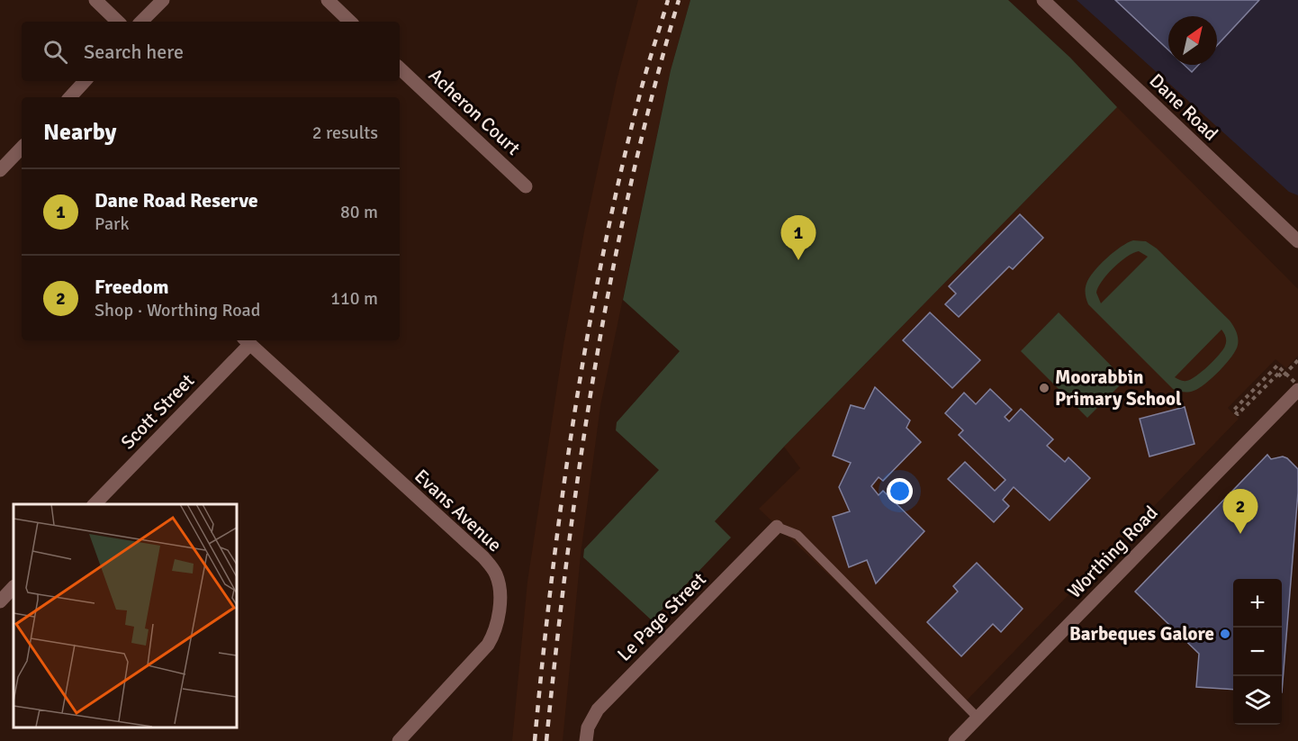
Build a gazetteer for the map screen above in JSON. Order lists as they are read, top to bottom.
{
  "streets": {
    "street": [
      "Dane Road",
      "Acheron Court",
      "Scott Street",
      "Evans Avenue",
      "Worthing Road",
      "Le Page Street"
    ]
  },
  "crossings": [
    ["Scott Street", "Evans Avenue"]
  ],
  "places": ["Moorabbin Primary School", "Barbeques Galore"],
  "north": "top right",
  "page": {
    "search": "Search here",
    "heading": ["Nearby", "2 results"],
    "list": [
      {
        "mark": "1",
        "name": "Dane Road Reserve",
        "note": "Park",
        "value": "80 m"
      },
      {
        "mark": "2",
        "name": "Freedom",
        "note": "Shop · Worthing Road",
        "value": "110 m"
      }
    ],
    "pins": ["1", "2"],
    "map_buttons": ["+", "−"]
  }
}
